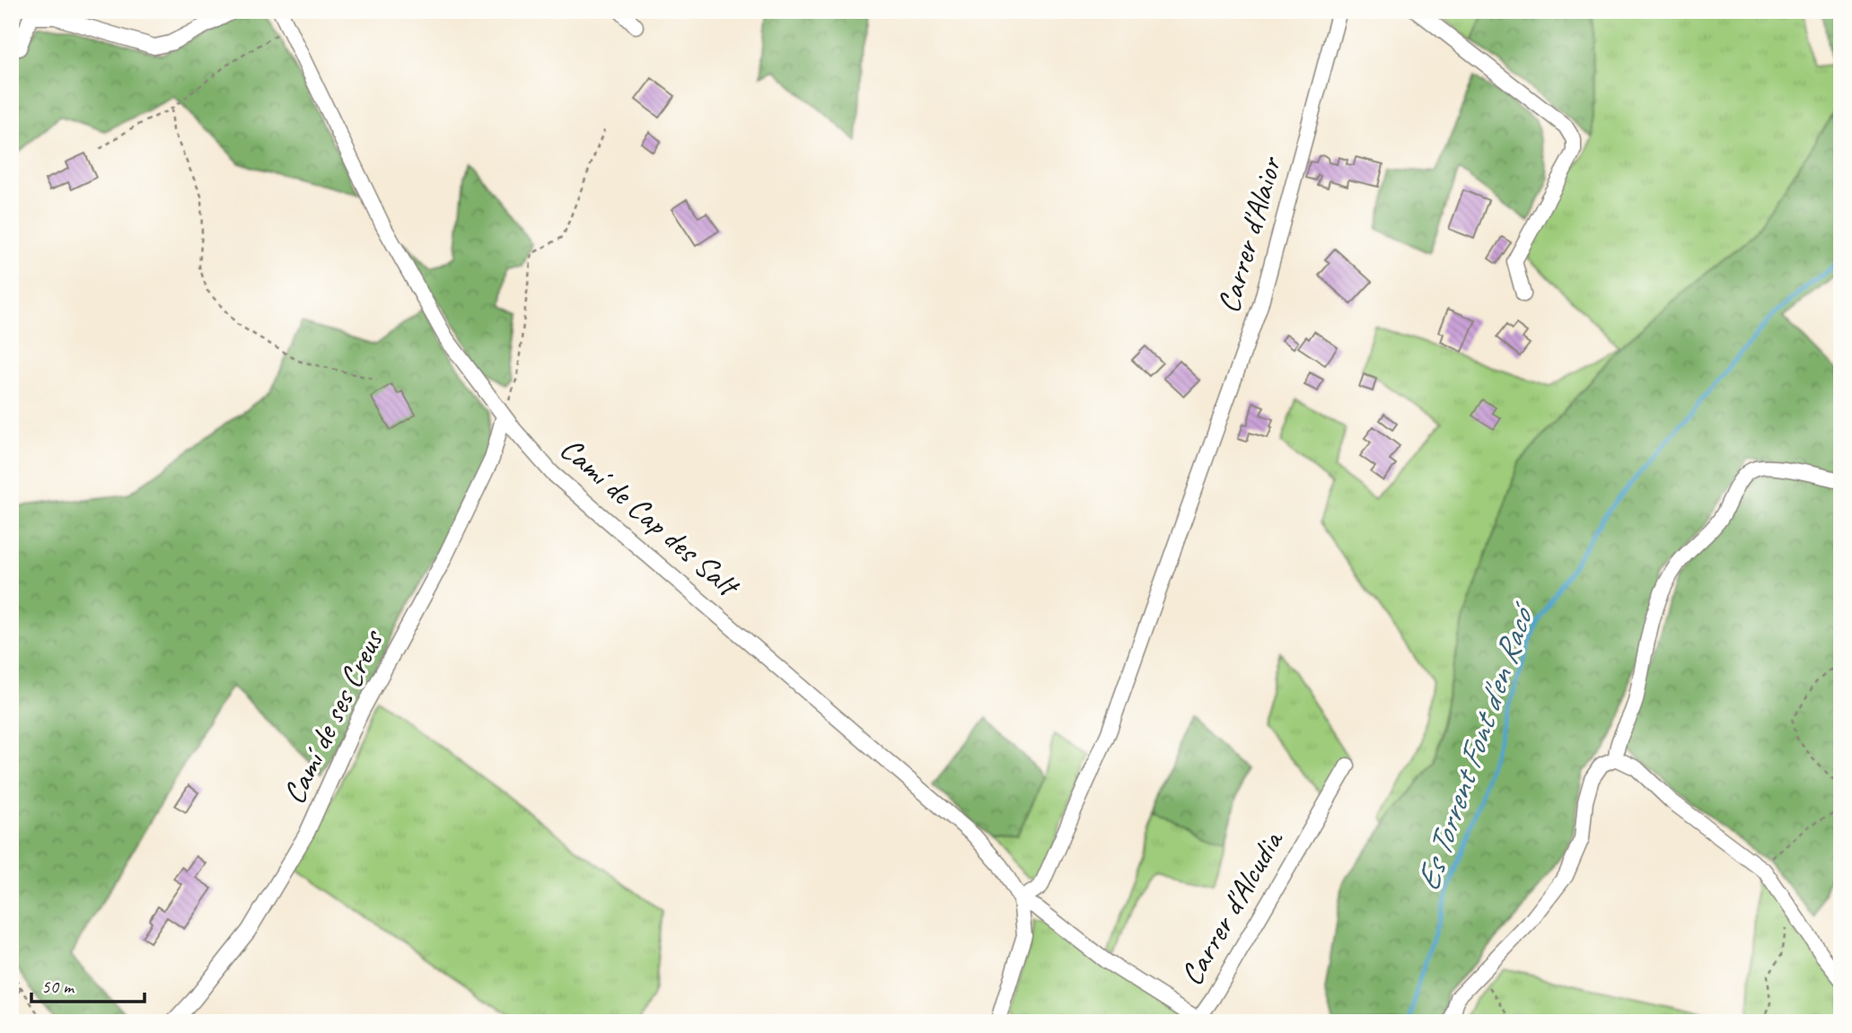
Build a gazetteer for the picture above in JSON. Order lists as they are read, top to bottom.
{
  "streets": {
    "street": [
      "Carrer d'Alaior",
      "Camí de Cap des Salt",
      "Camí de ses Creus",
      "Carrer d'Alcudia"
    ]
  },
  "crossings": [
    ["Carrer d'Alaior", "Camí de Cap des Salt"],
    ["Camí de Cap des Salt", "Camí de ses Creus"],
    ["Camí de Cap des Salt", "Carrer d'Alcudia"]
  ],
  "water": ["Es Torrent Font d'en Racó"],
  "scale_bar": "50 m"
}
